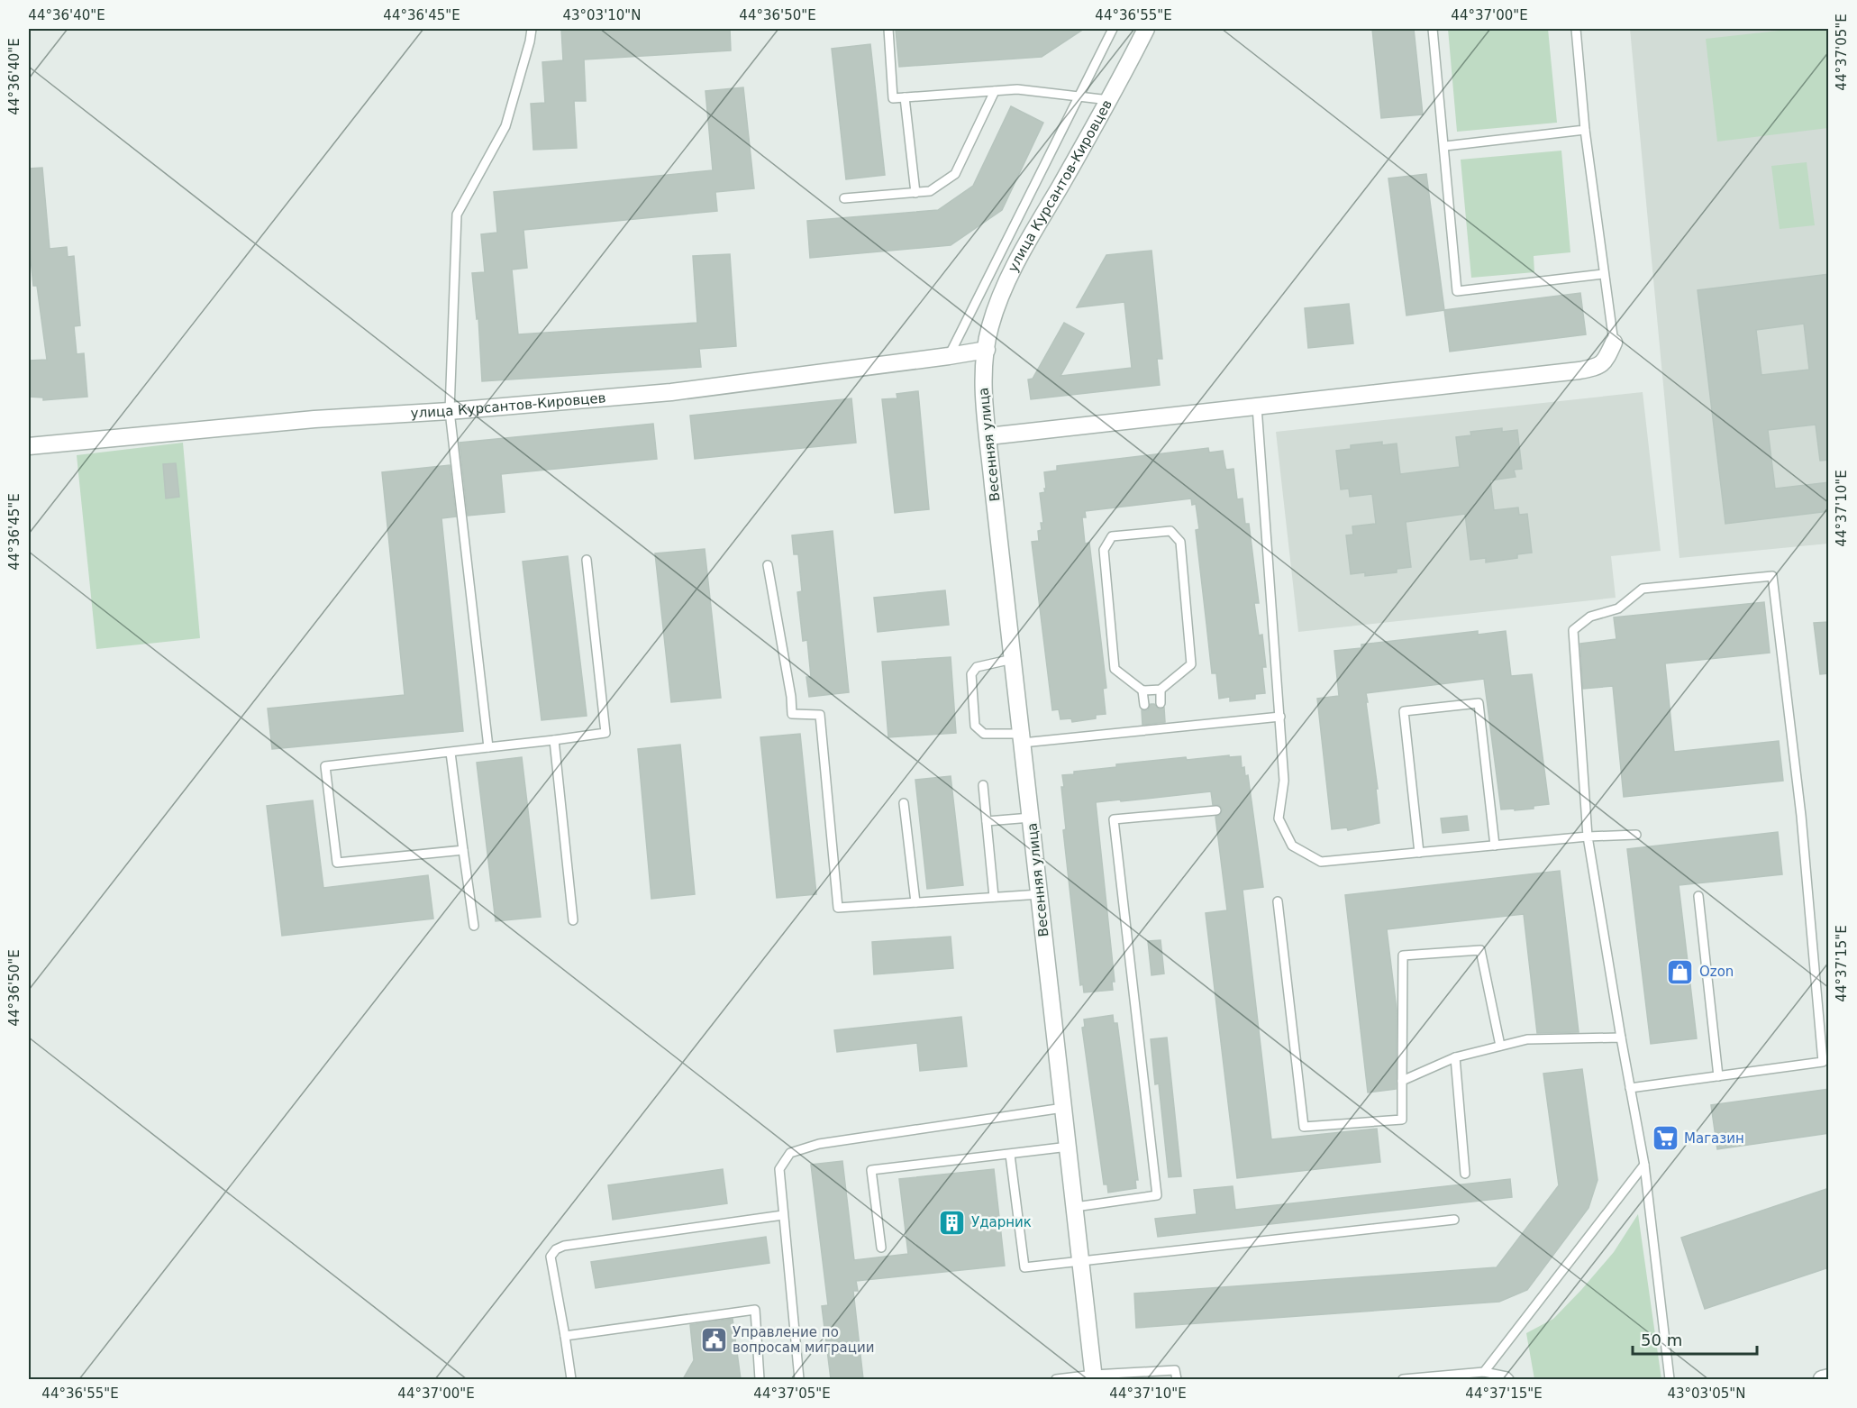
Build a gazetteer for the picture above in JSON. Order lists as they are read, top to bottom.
{
  "streets": {
    "street": ["улица Курсантов-Кировцев", "Весенняя улица"]
  },
  "crossings": [
    ["улица Курсантов-Кировцев", "Весенняя улица"]
  ],
  "places": {
    "shop": ["Ozon"],
    "supermarket": ["Магазин"],
    "building": ["Ударник"],
    "public building": ["Управление по вопросам миграции"]
  },
  "scale_bar": "50 m",
  "coordinates": [
    "44°36'40\"E",
    "44°36'45\"E",
    "43°03'10\"N",
    "44°36'50\"E",
    "44°36'55\"E",
    "44°37'00\"E",
    "44°37'05\"E",
    "44°37'10\"E",
    "44°37'15\"E",
    "43°03'05\"N"
  ]
}
